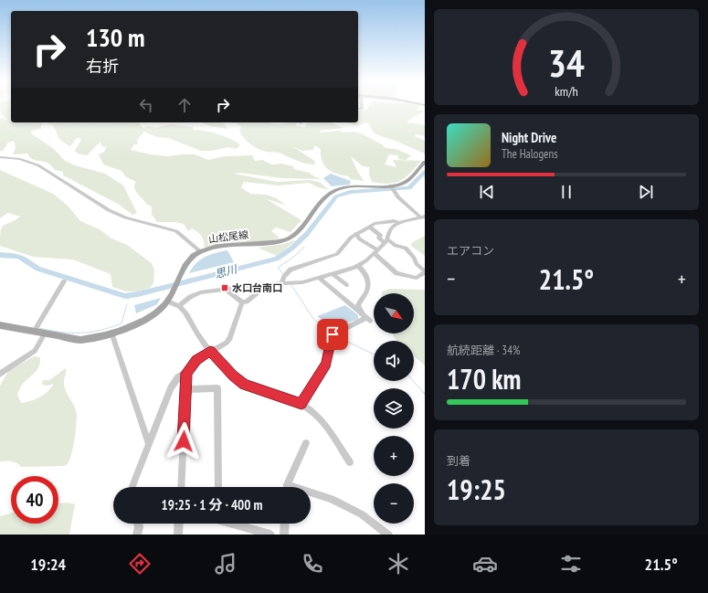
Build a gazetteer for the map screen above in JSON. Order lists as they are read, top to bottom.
{
  "streets": {
    "main road": ["山松尾線"]
  },
  "water": ["思川"],
  "places": {
    "transit": ["水口台南口"]
  },
  "north": "bottom right",
  "page": {
    "turn": ["130 m", "右折"],
    "song": ["Night Drive", "The Halogens"],
    "tile": [
      "エアコン",
      ["航続距離 · 34%", "170 km"],
      ["到着", "19:25"]
    ],
    "heat": ["−", "21.5°", "+"],
    "map_buttons": ["+", "−"],
    "limit": "40",
    "trip": "19:25 · 1 分 · 400 m",
    "tabs": ["19:24", "21.5°"],
    "gauge": ["34", "km/h"]
  }
}
